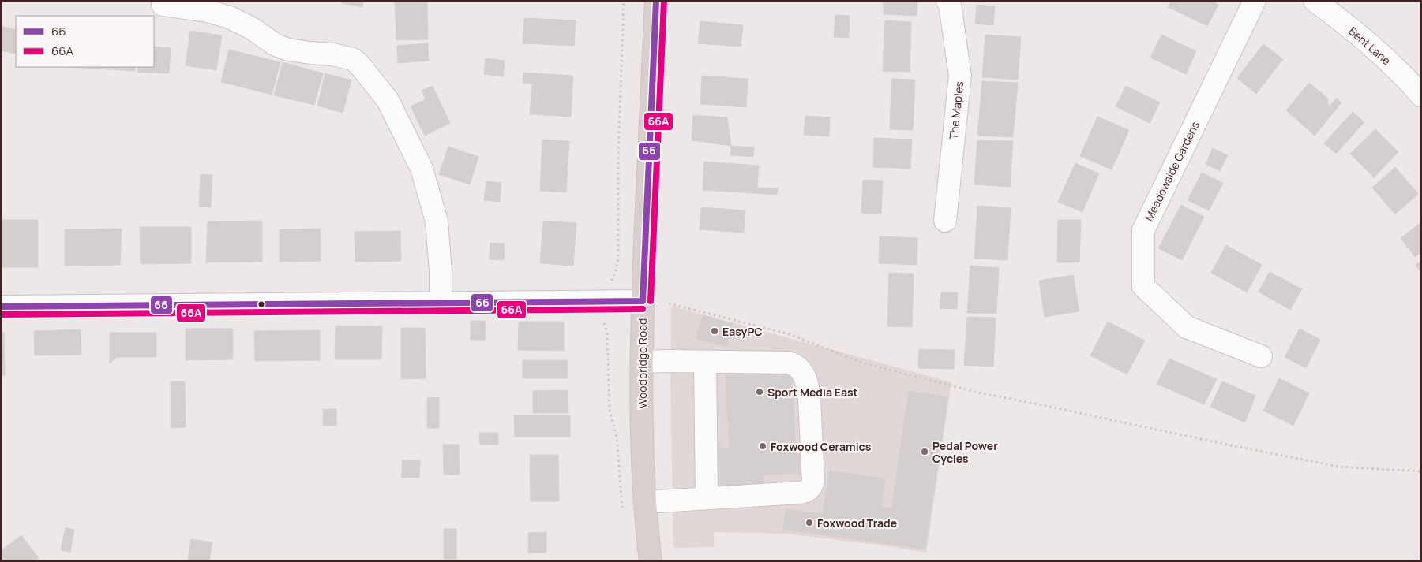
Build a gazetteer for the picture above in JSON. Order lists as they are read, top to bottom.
{
  "streets": {
    "main road": ["Woodbridge Road"],
    "street": ["Bent Lane", "The Maples", "Meadowside Gardens"]
  },
  "places": [
    "EasyPC",
    "Sport Media East",
    "Foxwood Ceramics",
    "Pedal Power Cycles",
    "Foxwood Trade"
  ],
  "lines": ["transit line 66", "transit line 66A"],
  "legend": ["66", "66A"]
}
